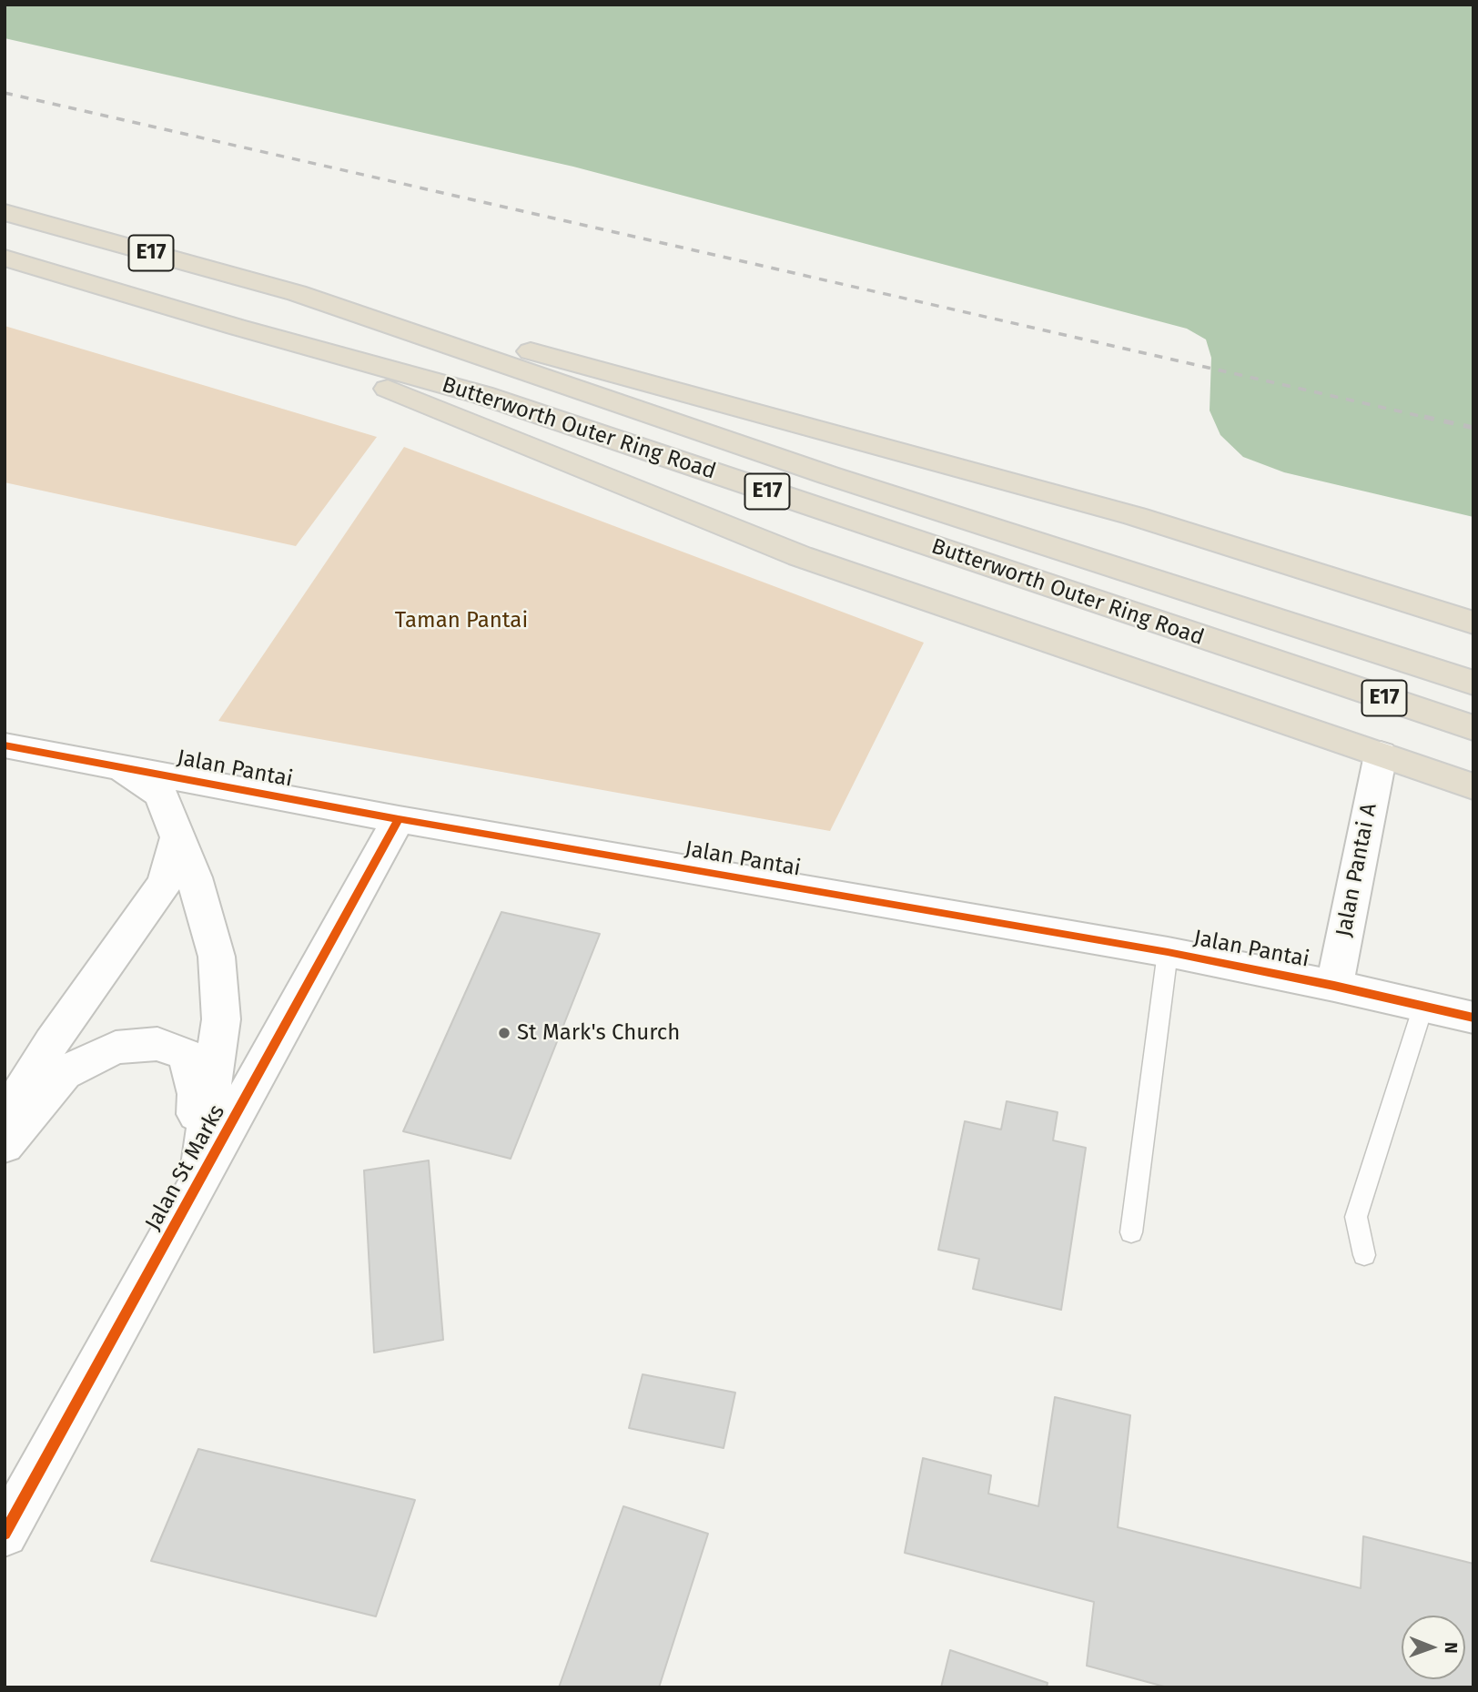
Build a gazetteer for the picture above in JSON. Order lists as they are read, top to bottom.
{
  "streets": {
    "highway": ["E17", "Butterworth Outer Ring Road"],
    "street": ["Jalan Pantai", "Jalan Pantai A", "Jalan St Marks"]
  },
  "crossings": [
    ["Jalan Pantai", "Jalan Pantai A"],
    ["Jalan Pantai", "Jalan St Marks"]
  ],
  "parks": ["Taman Pantai"],
  "places": ["St Mark's Church"],
  "north": "right"
}
